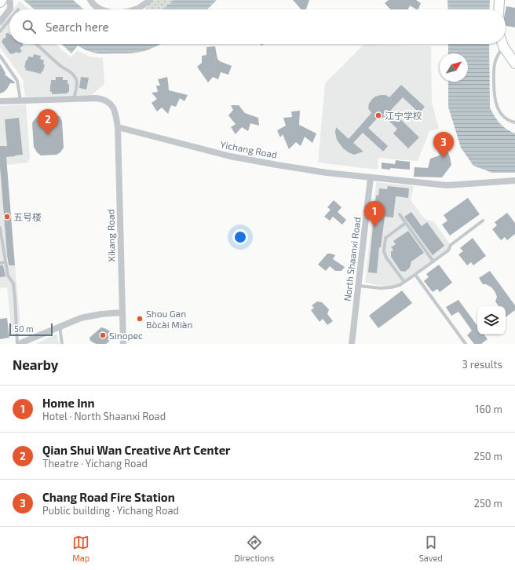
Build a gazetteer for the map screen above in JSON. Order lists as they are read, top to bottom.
{
  "streets": {
    "street": ["Yichang Road", "Xikang Road", "North Shaanxi Road"]
  },
  "crossings": [
    ["Yichang Road", "Xikang Road"],
    ["Yichang Road", "North Shaanxi Road"]
  ],
  "places": [
    "江宁学校",
    "五号楼",
    "Shou Gan Bòcài Miàn",
    "Sinopec"
  ],
  "scale_bar": "50 m",
  "north": "top right",
  "page": {
    "search": "Search here",
    "pins": ["2", "3", "1"],
    "scale": "50 m",
    "heading": ["Nearby", "3 results"],
    "list": [
      {
        "mark": "1",
        "name": "Home Inn",
        "note": "Hotel · North Shaanxi Road",
        "value": "160 m"
      },
      {
        "mark": "2",
        "name": "Qian Shui Wan Creative Art Center",
        "note": "Theatre · Yichang Road",
        "value": "250 m"
      },
      {
        "mark": "3",
        "name": "Chang Road Fire Station",
        "note": "Public building · Yichang Road",
        "value": "250 m"
      }
    ],
    "nav": ["Map", "Directions", "Saved"]
  }
}
